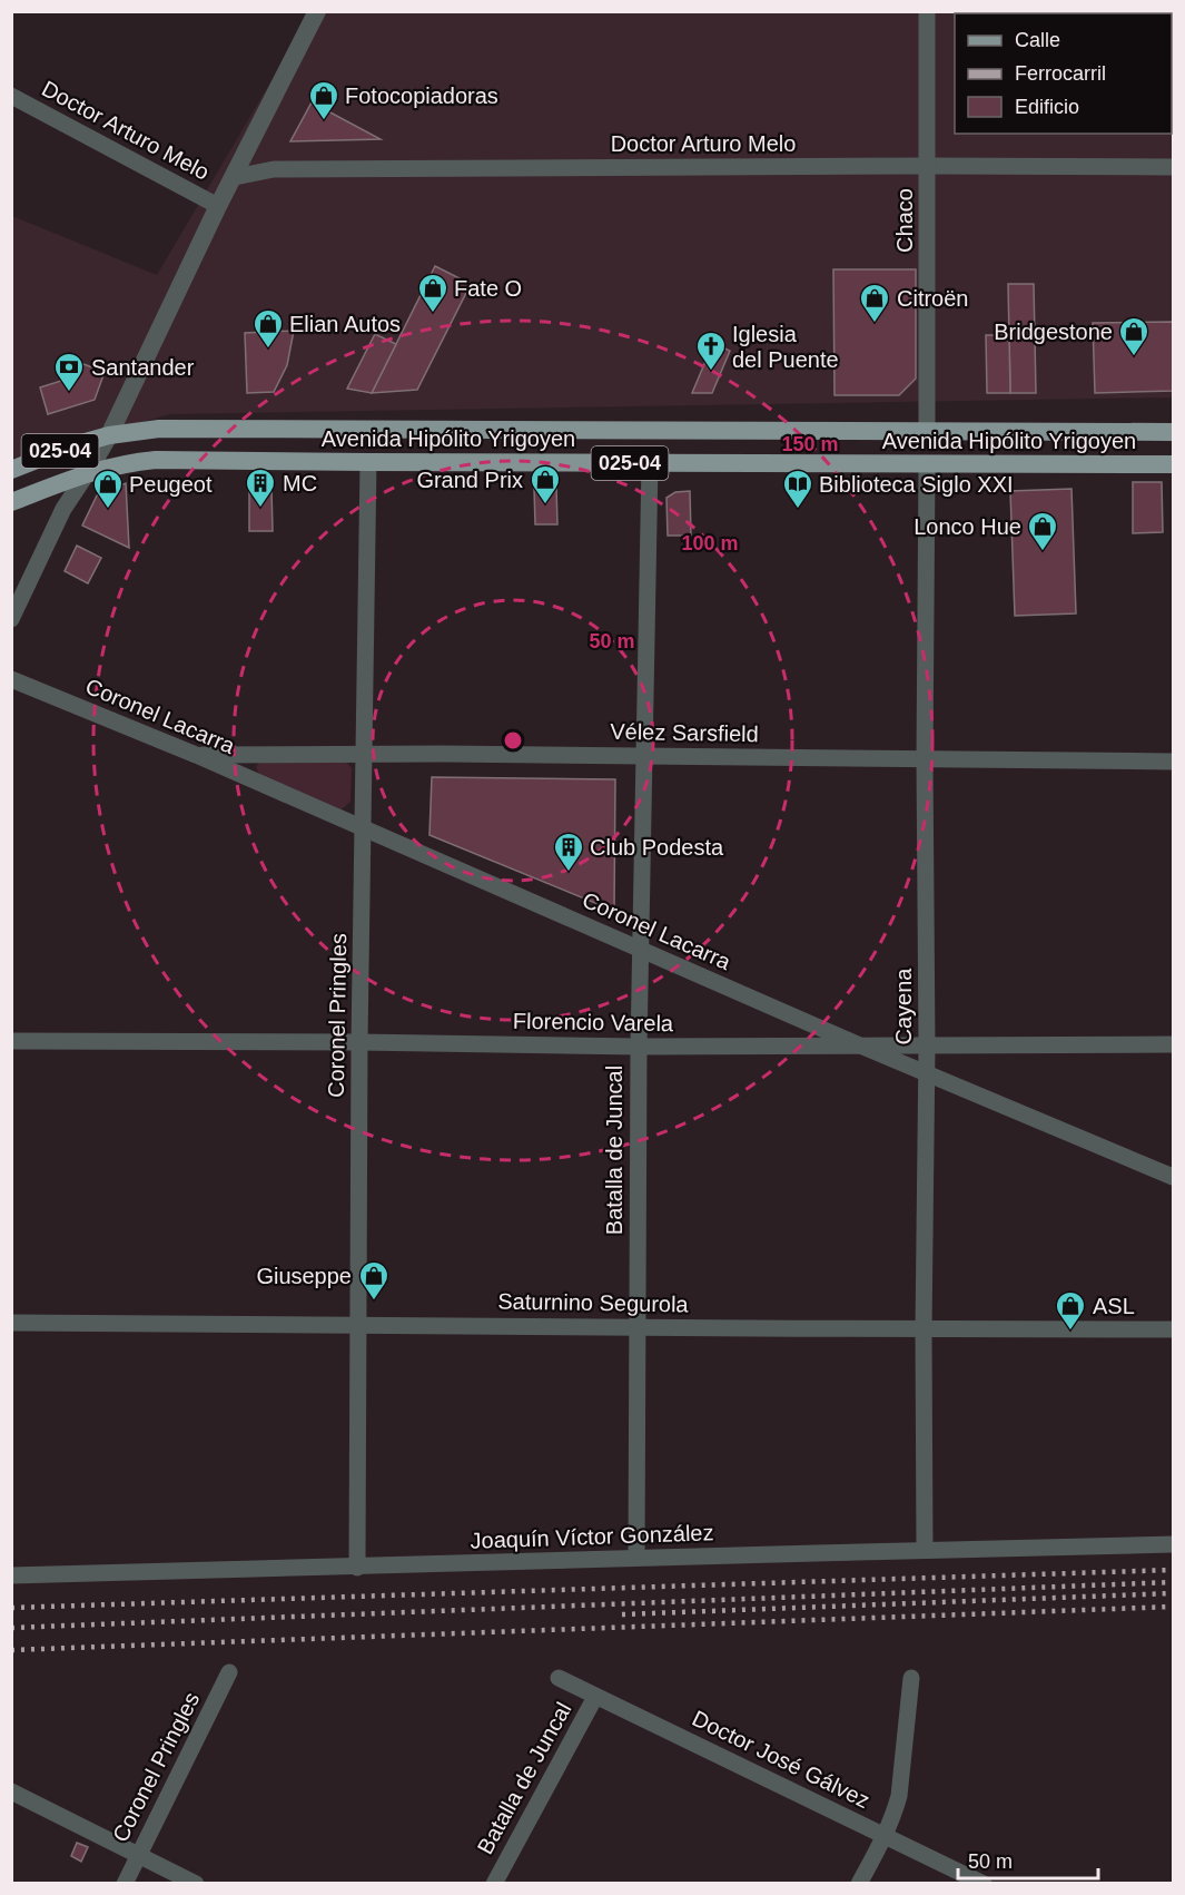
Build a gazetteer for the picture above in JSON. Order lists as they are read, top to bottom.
{
  "streets": {
    "main road": ["Avenida Hipólito Yrigoyen", "025-04"],
    "street": [
      "Doctor Arturo Melo",
      "Chaco",
      "Coronel Lacarra",
      "Vélez Sarsfield",
      "Cayena",
      "Coronel Pringles",
      "Florencio Varela",
      "Batalla de Juncal",
      "Saturnino Segurola",
      "Joaquín Víctor González",
      "Doctor José Gálvez"
    ]
  },
  "crossings": [
    ["Doctor Arturo Melo", "Chaco"],
    ["Chaco", "Avenida Hipólito Yrigoyen"],
    ["Avenida Hipólito Yrigoyen", "Cayena"],
    ["Avenida Hipólito Yrigoyen", "Coronel Pringles"],
    ["Avenida Hipólito Yrigoyen", "Batalla de Juncal"],
    ["Coronel Lacarra", "Vélez Sarsfield"],
    ["Coronel Lacarra", "Cayena"],
    ["Coronel Lacarra", "Coronel Pringles"],
    ["Coronel Lacarra", "Florencio Varela"],
    ["Coronel Lacarra", "Batalla de Juncal"],
    ["Vélez Sarsfield", "Cayena"],
    ["Vélez Sarsfield", "Coronel Pringles"],
    ["Vélez Sarsfield", "Batalla de Juncal"],
    ["Cayena", "Florencio Varela"],
    ["Cayena", "Saturnino Segurola"],
    ["Cayena", "Joaquín Víctor González"],
    ["Coronel Pringles", "Florencio Varela"],
    ["Coronel Pringles", "Saturnino Segurola"],
    ["Coronel Pringles", "Joaquín Víctor González"],
    ["Florencio Varela", "Batalla de Juncal"],
    ["Batalla de Juncal", "Saturnino Segurola"],
    ["Batalla de Juncal", "Joaquín Víctor González"],
    ["Batalla de Juncal", "Doctor José Gálvez"]
  ],
  "places": {
    "shop": [
      "Fotocopiadoras",
      "Fate O",
      "Citroën",
      "Elian Autos",
      "Bridgestone",
      "Grand Prix",
      "Peugeot",
      "Lonco Hue",
      "Giuseppe",
      "ASL"
    ],
    "church": ["Iglesia del Puente"],
    "bank": ["Santander"],
    "building": ["MC", "Club Podesta"],
    "library": ["Biblioteca Siglo XXI"]
  },
  "legend": ["Calle", "Ferrocarril", "Edificio"],
  "scale_bar": "50 m",
  "rings": ["150 m", "100 m", "50 m"]
}
